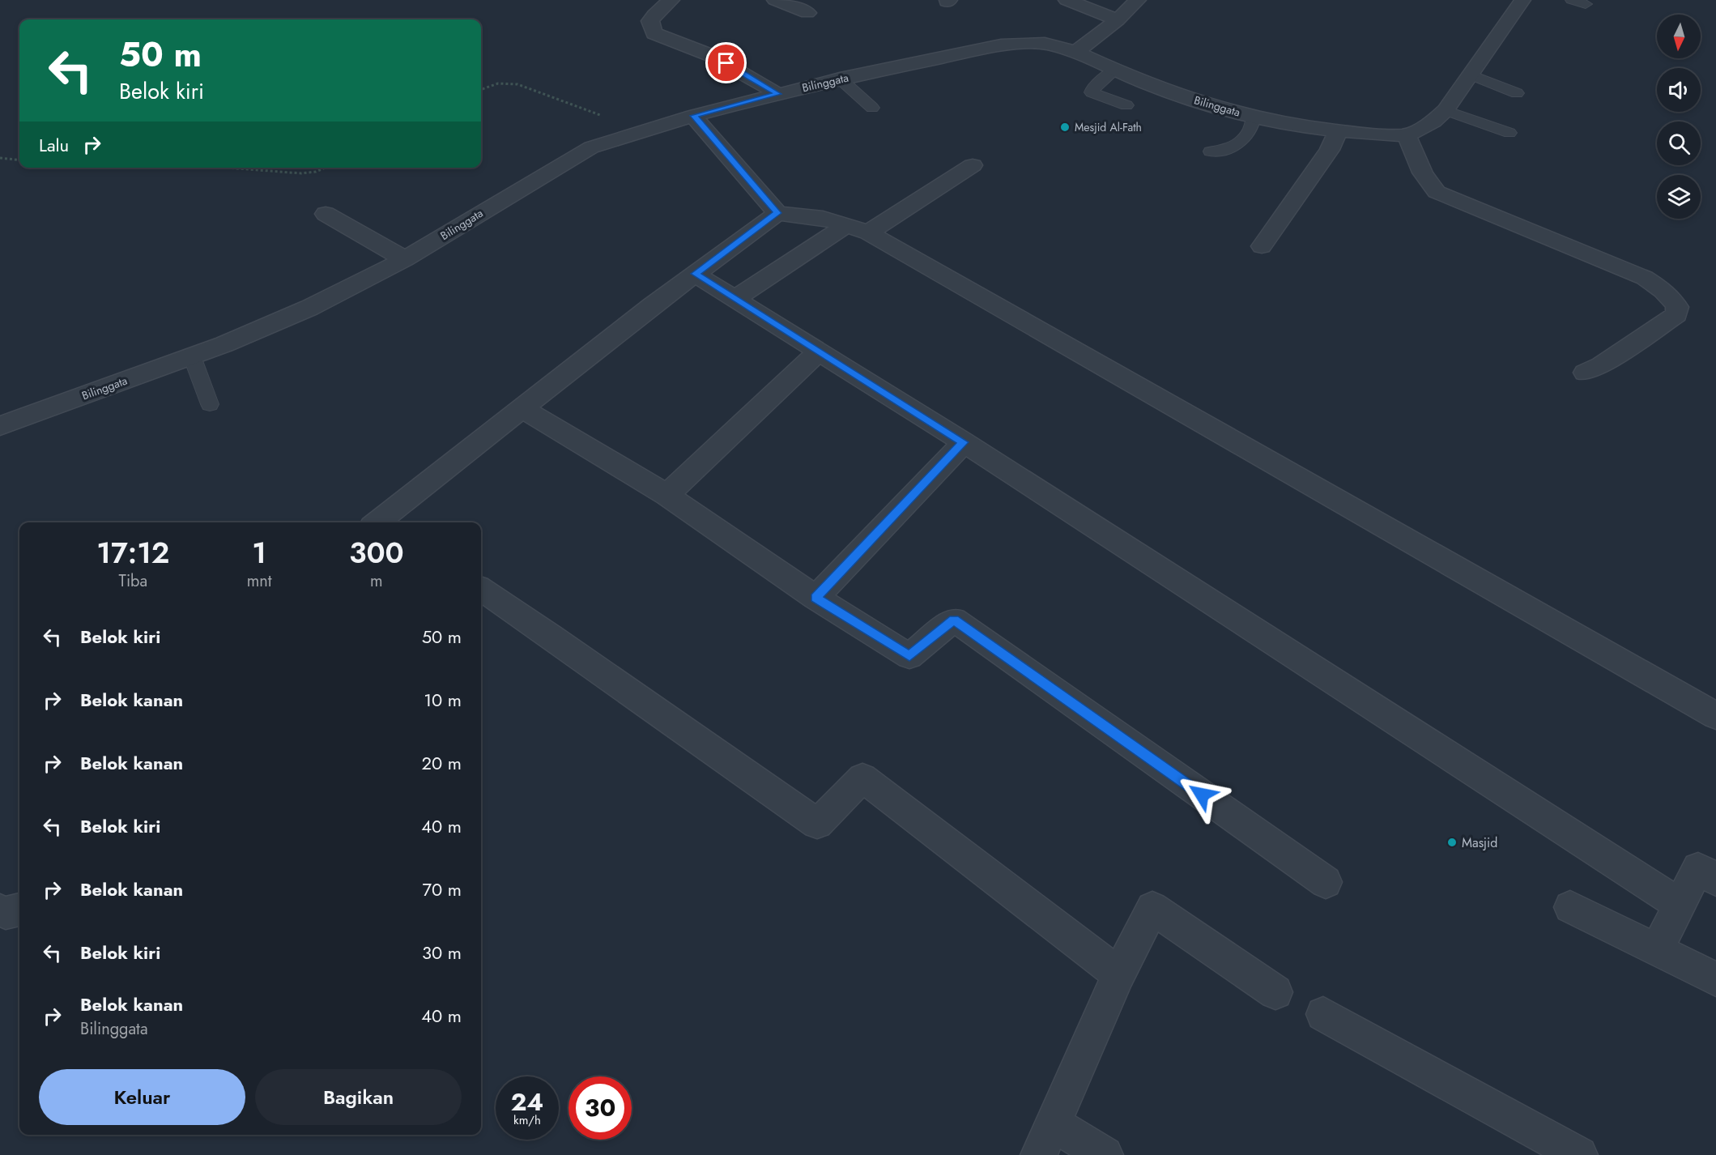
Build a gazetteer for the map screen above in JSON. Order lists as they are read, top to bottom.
{
  "streets": {
    "street": ["Bilinggata"]
  },
  "places": ["Mesjid Al-Fath", "Masjid"],
  "north": "bottom",
  "page": {
    "turn": ["50 m", "Belok kiri"],
    "then": "Lalu",
    "eta": [
      "17:12",
      "Tiba",
      "1",
      "mnt",
      "300",
      "m"
    ],
    "list": [
      {
        "name": "Belok kiri",
        "value": "50 m"
      },
      {
        "name": "Belok kanan",
        "value": "10 m"
      },
      {
        "name": "Belok kanan",
        "value": "20 m"
      },
      {
        "name": "Belok kiri",
        "value": "40 m"
      },
      {
        "name": "Belok kanan",
        "value": "70 m"
      },
      {
        "name": "Belok kiri",
        "value": "30 m"
      },
      {
        "name": "Belok kanan",
        "note": "Bilinggata",
        "value": "40 m"
      }
    ],
    "buttons": ["Keluar", "Bagikan"],
    "speed": "24 km/h",
    "limit": "30"
  }
}
